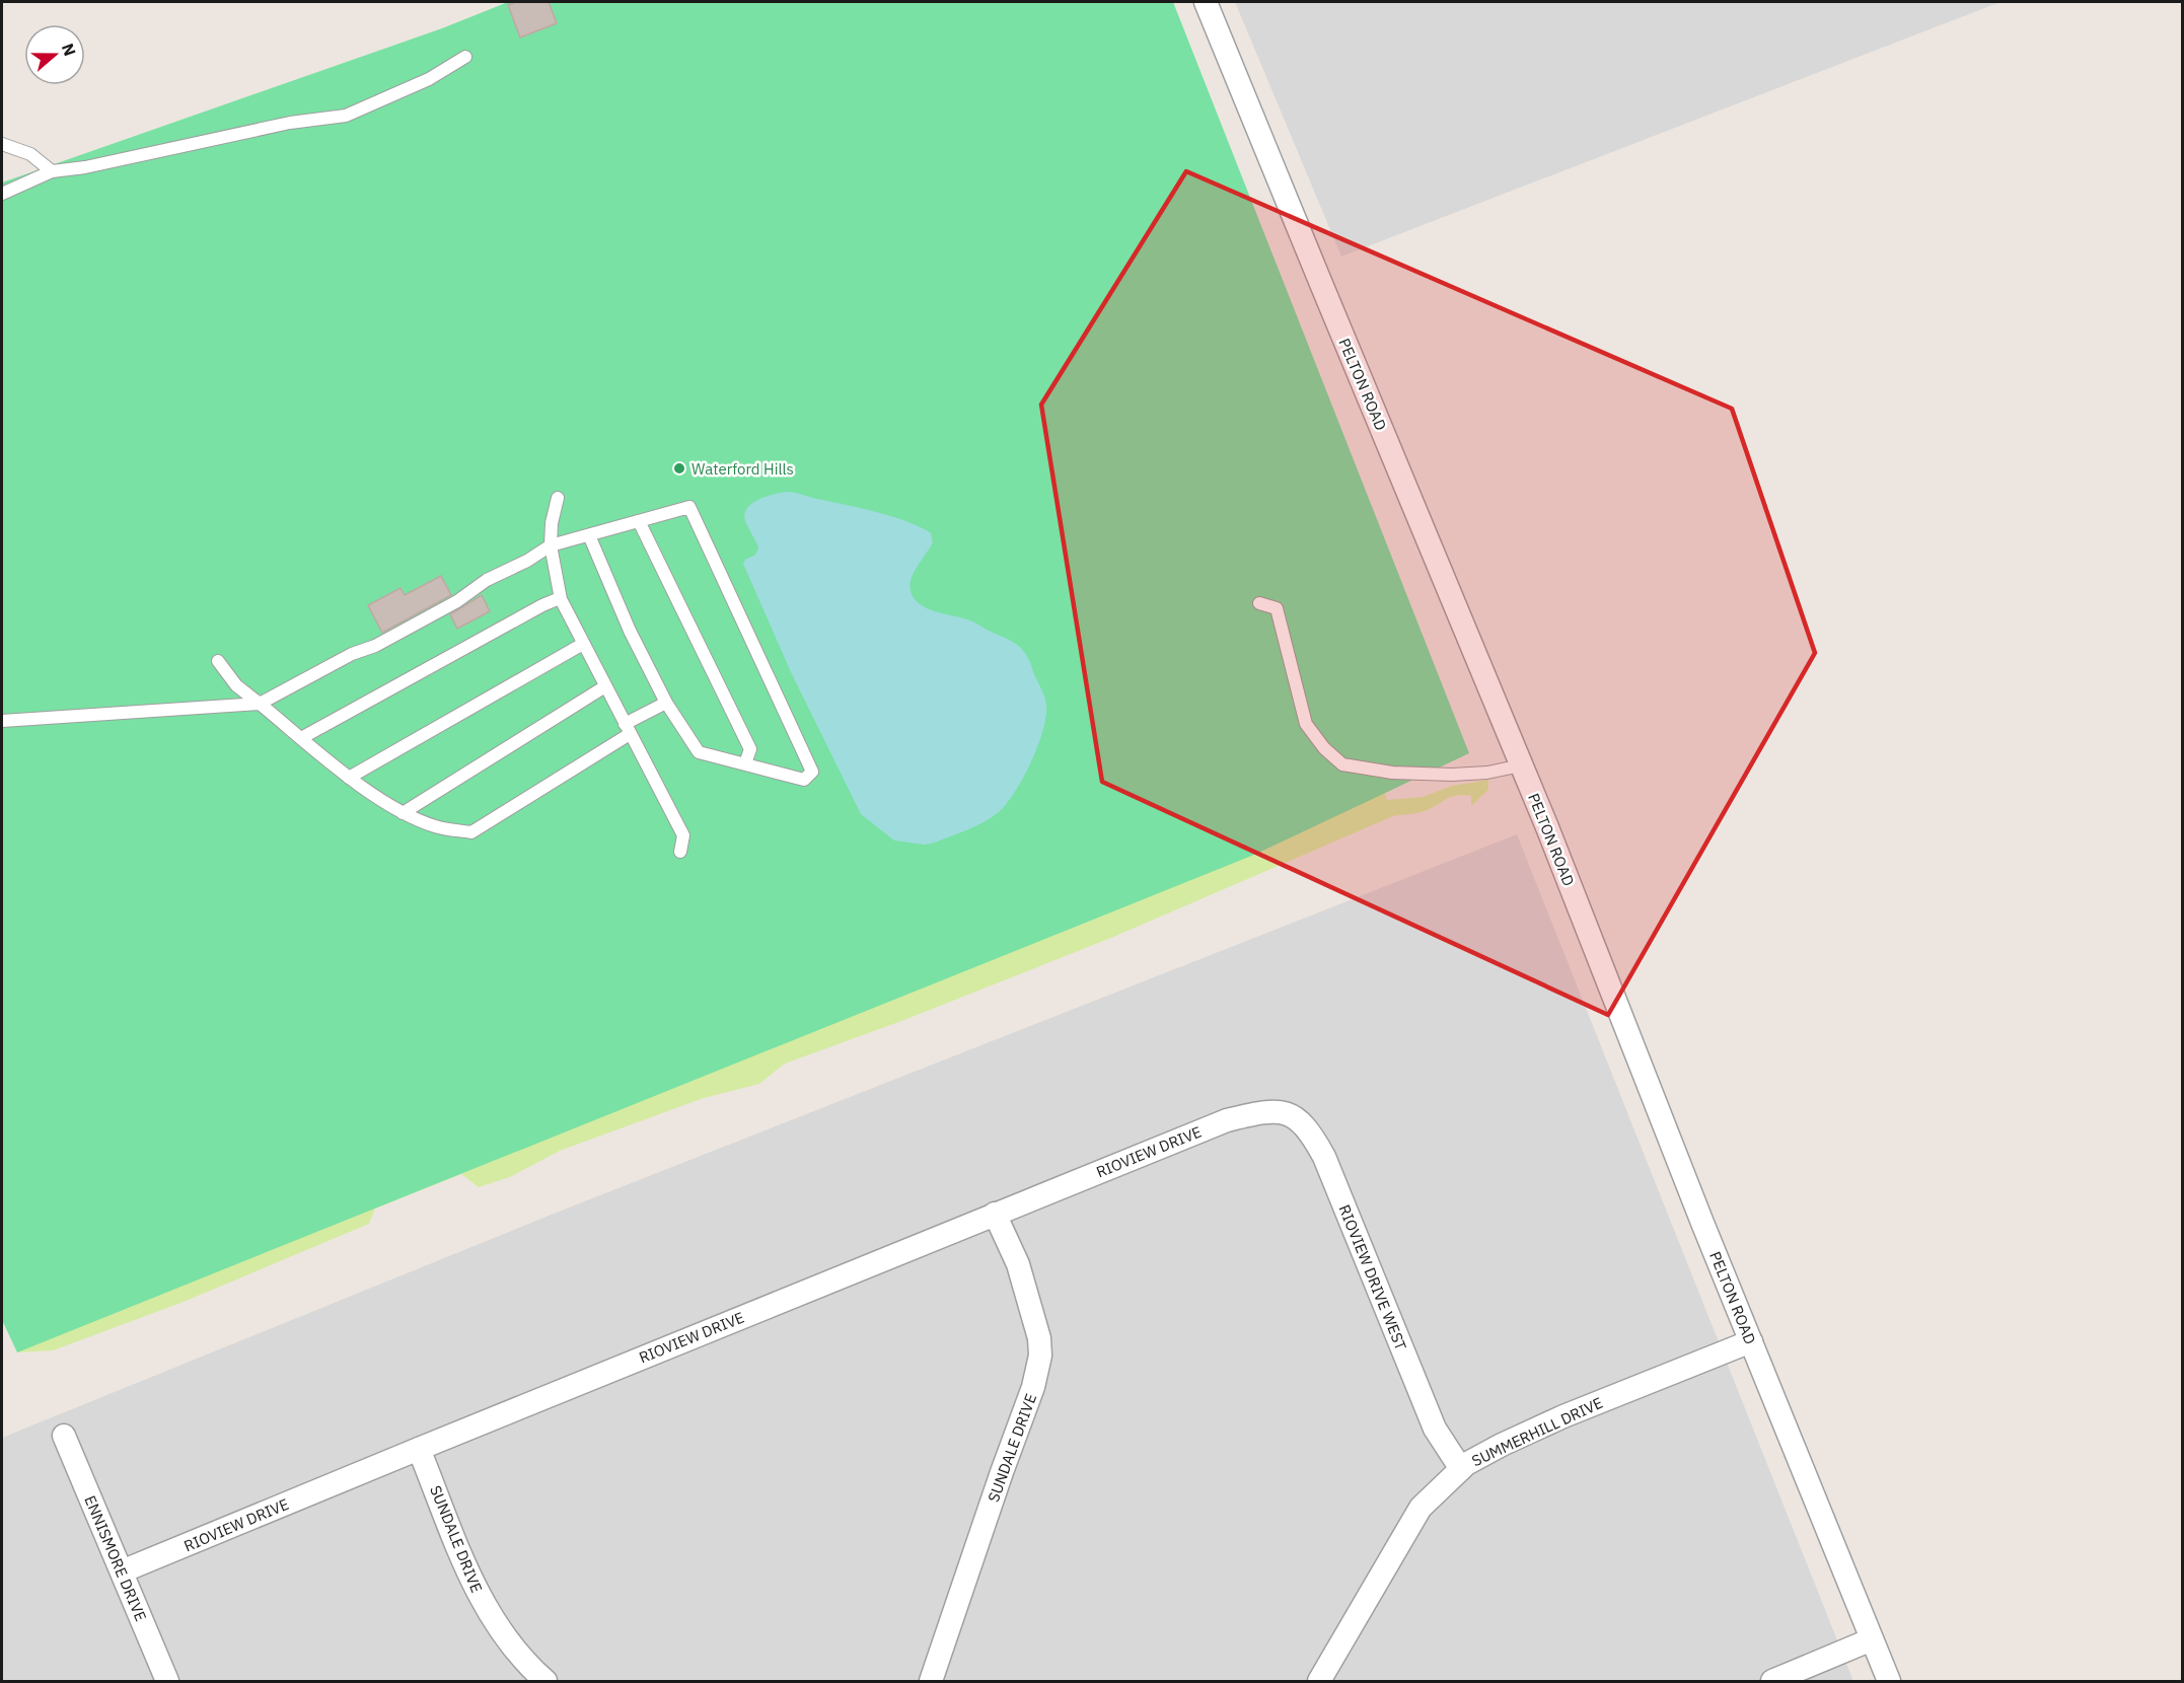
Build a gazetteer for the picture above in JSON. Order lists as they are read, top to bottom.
{
  "streets": {
    "street": [
      "PELTON ROAD",
      "RIOVIEW DRIVE",
      "RIOVIEW DRIVE WEST",
      "SUMMERHILL DRIVE",
      "SUNDALE DRIVE",
      "ENNISMORE DRIVE"
    ]
  },
  "crossings": [
    ["PELTON ROAD", "SUMMERHILL DRIVE"],
    ["RIOVIEW DRIVE", "RIOVIEW DRIVE WEST"],
    ["RIOVIEW DRIVE", "SUNDALE DRIVE"],
    ["RIOVIEW DRIVE", "ENNISMORE DRIVE"],
    ["RIOVIEW DRIVE WEST", "SUMMERHILL DRIVE"]
  ],
  "places": ["Waterford Hills"],
  "north": "right"
}
